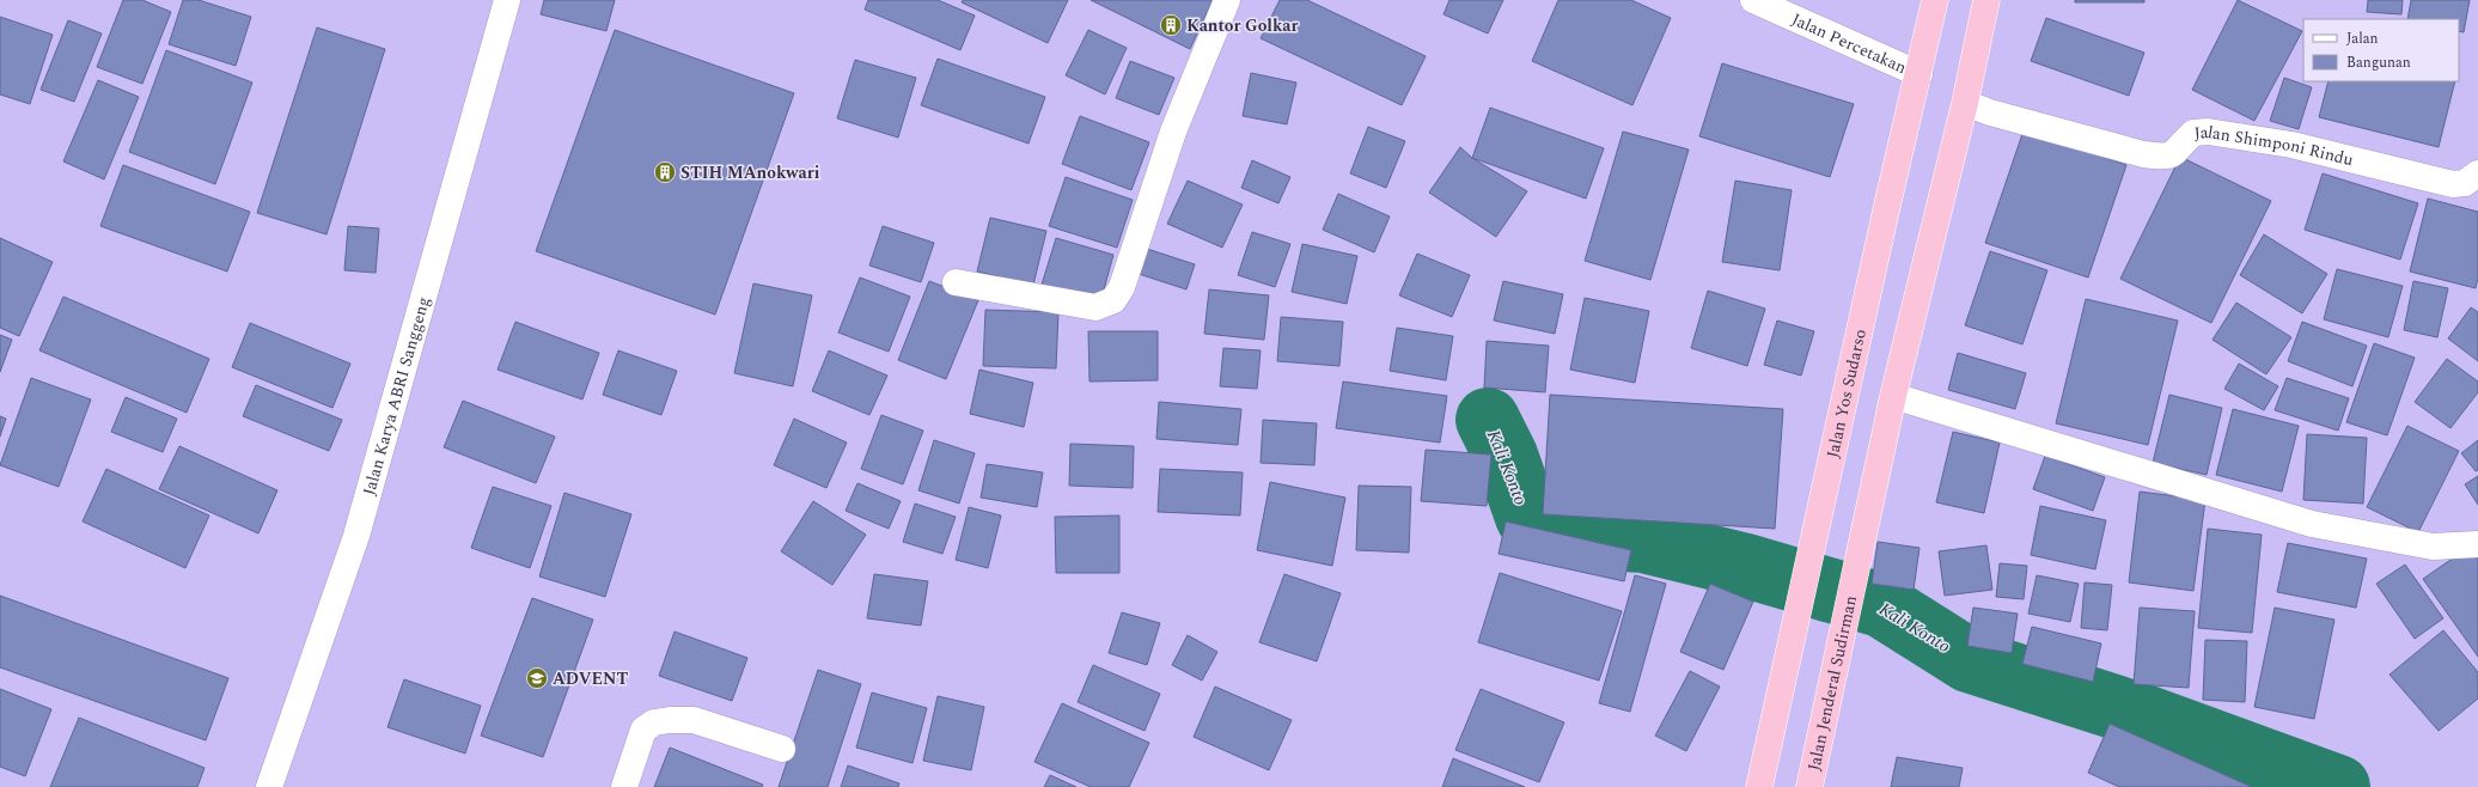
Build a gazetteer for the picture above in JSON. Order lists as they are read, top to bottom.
{
  "streets": {
    "highway": ["Jalan Yos Sudarso", "Jalan Jenderal Sudirman"],
    "street": ["Jalan Percetakan", "Jalan Shimponi Rindu", "Jalan Karya ABRI Sanggeng"]
  },
  "crossings": [
    ["Jalan Percetakan", "Jalan Yos Sudarso"]
  ],
  "water": ["Kali Konto"],
  "places": {
    "building": ["Kantor Golkar", "STIH MAnokwari"],
    "school or university": ["ADVENT"]
  },
  "legend": ["Jalan", "Bangunan"]
}
